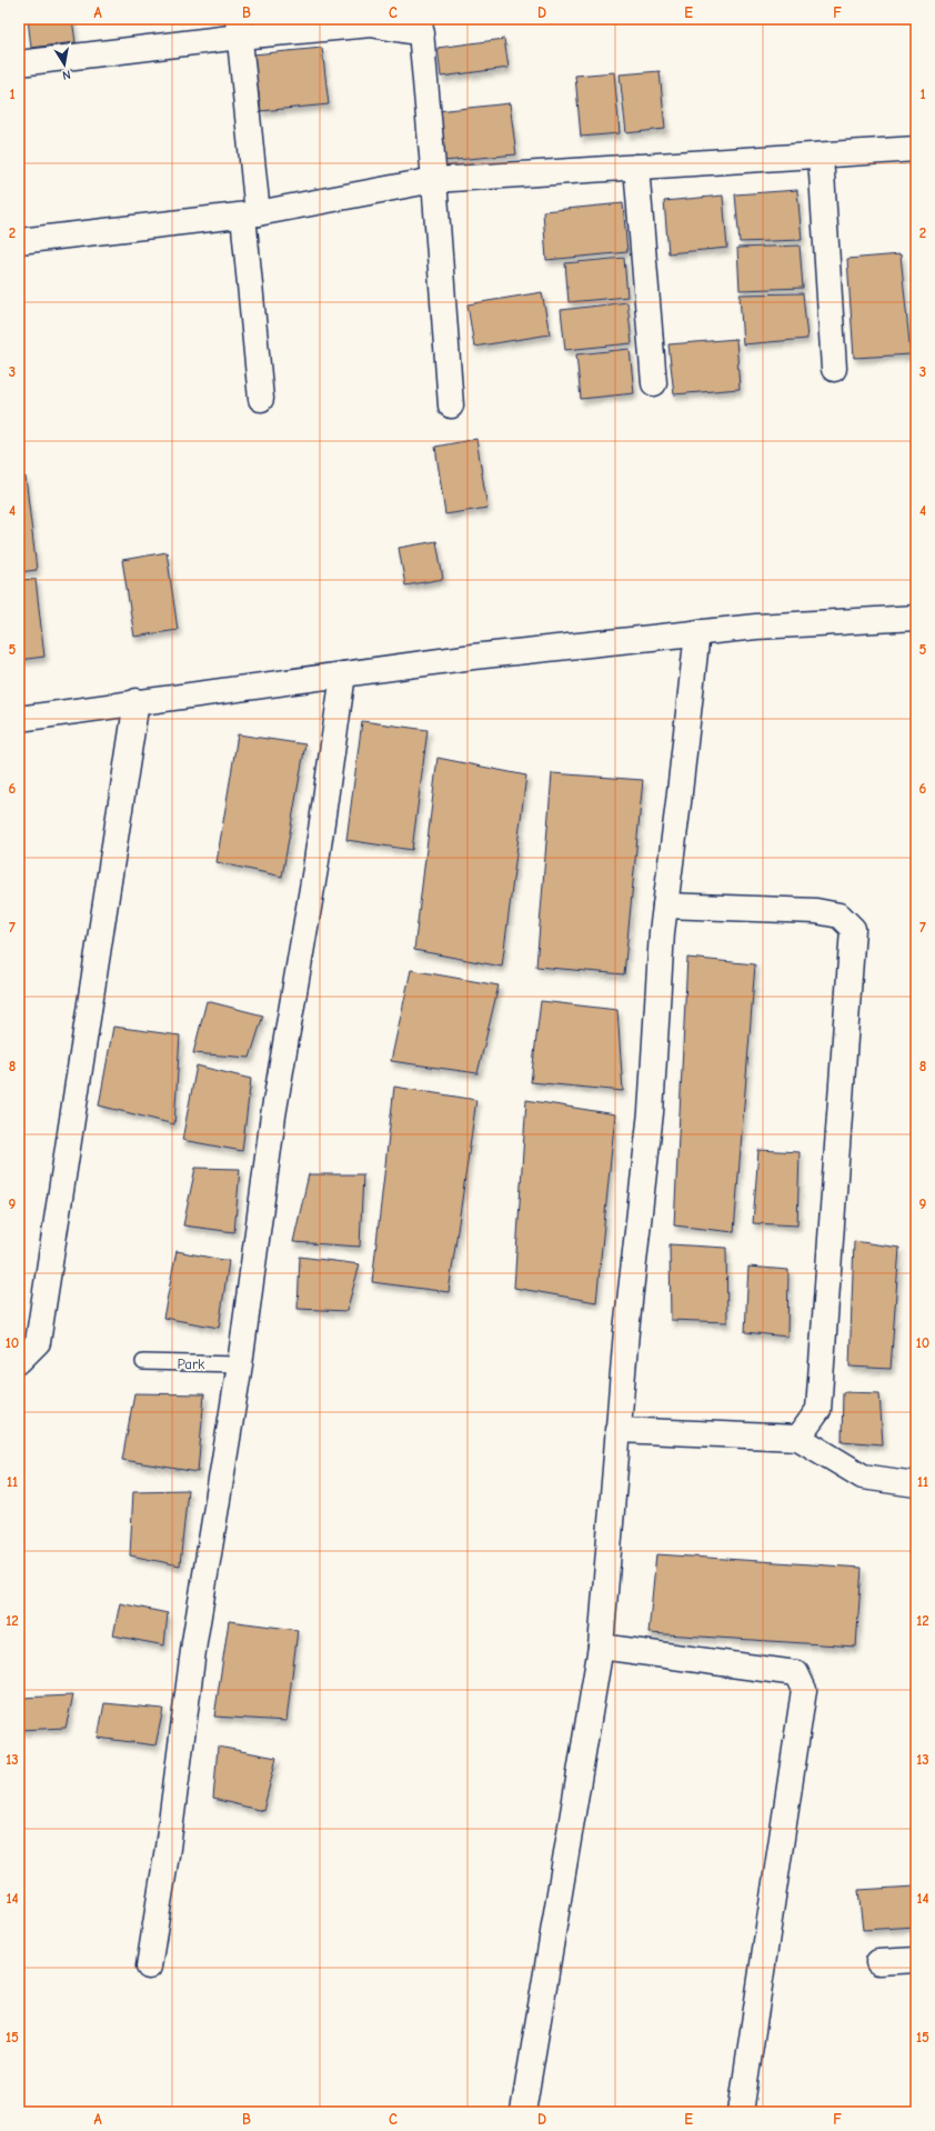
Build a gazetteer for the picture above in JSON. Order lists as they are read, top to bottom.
{
  "streets": {
    "lane": ["Park"]
  },
  "north": "bottom",
  "grid": {
    "columns": [
      "A",
      "B",
      "C",
      "D",
      "E",
      "F"
    ],
    "rows": [
      "1",
      "2",
      "3",
      "4",
      "5",
      "6",
      "7",
      "8",
      "9",
      "10",
      "11",
      "12",
      "13",
      "14",
      "15"
    ]
  }
}
